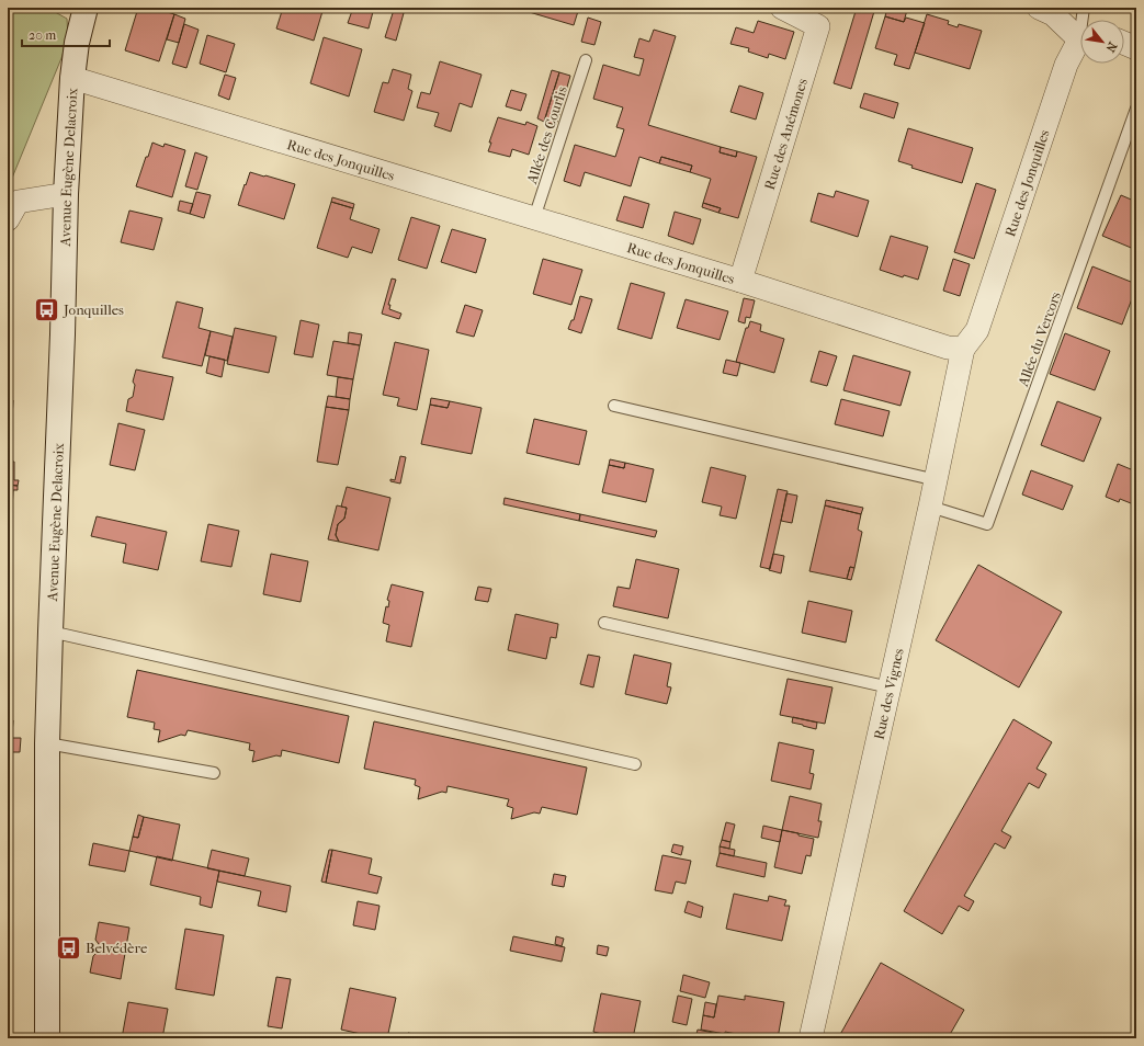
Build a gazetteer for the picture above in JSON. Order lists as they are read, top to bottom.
{
  "streets": {
    "main road": ["Avenue Eugène Delacroix"],
    "street": ["Rue des Anémones", "Rue des Jonquilles", "Rue des Vignes"],
    "lane": ["Allée des Courlis", "Allée du Vercors"]
  },
  "crossings": [
    ["Rue des Anémones", "Rue des Jonquilles"],
    ["Allée des Courlis", "Rue des Jonquilles"],
    ["Rue des Jonquilles", "Avenue Eugène Delacroix"],
    ["Rue des Jonquilles", "Rue des Vignes"],
    ["Allée du Vercors", "Rue des Vignes"]
  ],
  "places": {
    "bus stop": ["Jonquilles", "Belvédère"]
  },
  "scale_bar": "20 m",
  "north": "bottom right"
}
